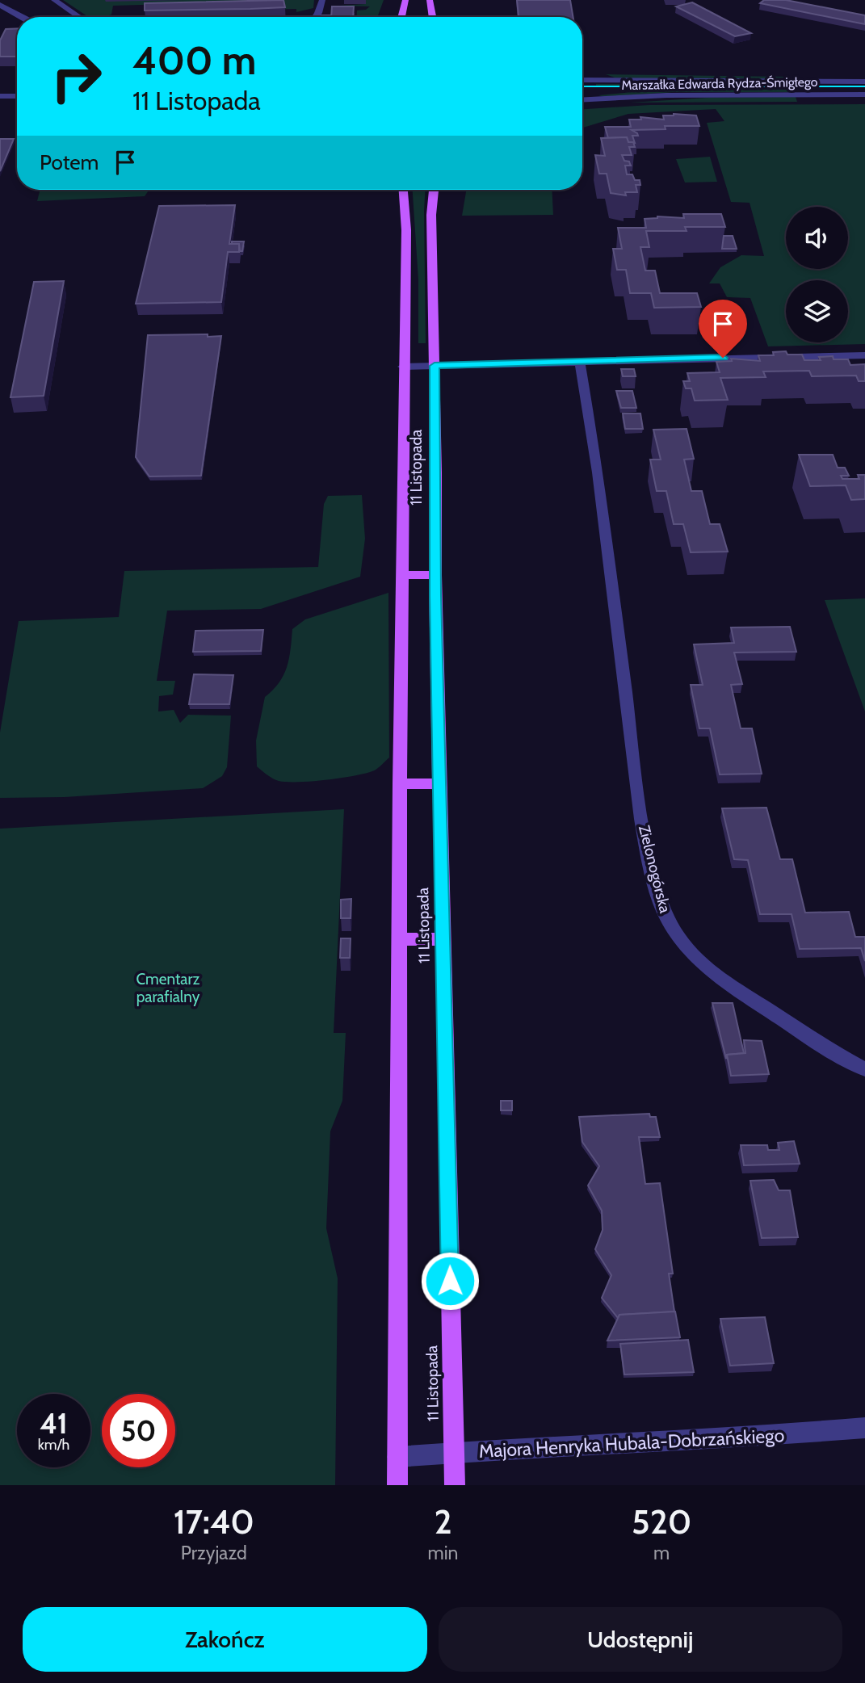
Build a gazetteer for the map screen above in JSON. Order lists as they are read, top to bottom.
{
  "streets": {
    "main road": ["11 Listopada"],
    "street": ["Marszałka Edwarda Rydza-Śmigłego", "Zielonogórska", "Majora Henryka Hubala-Dobrzańskiego"]
  },
  "crossings": [
    ["11 Listopada", "Majora Henryka Hubala-Dobrzańskiego"]
  ],
  "parks": ["Cmentarz parafialny"],
  "page": {
    "turn": ["400 m", "11 Listopada"],
    "then": "Potem",
    "speed": "41 km/h",
    "limit": "50",
    "eta": [
      "17:40",
      "Przyjazd",
      "2",
      "min",
      "520",
      "m"
    ],
    "buttons": ["Zakończ", "Udostępnij"]
  }
}
